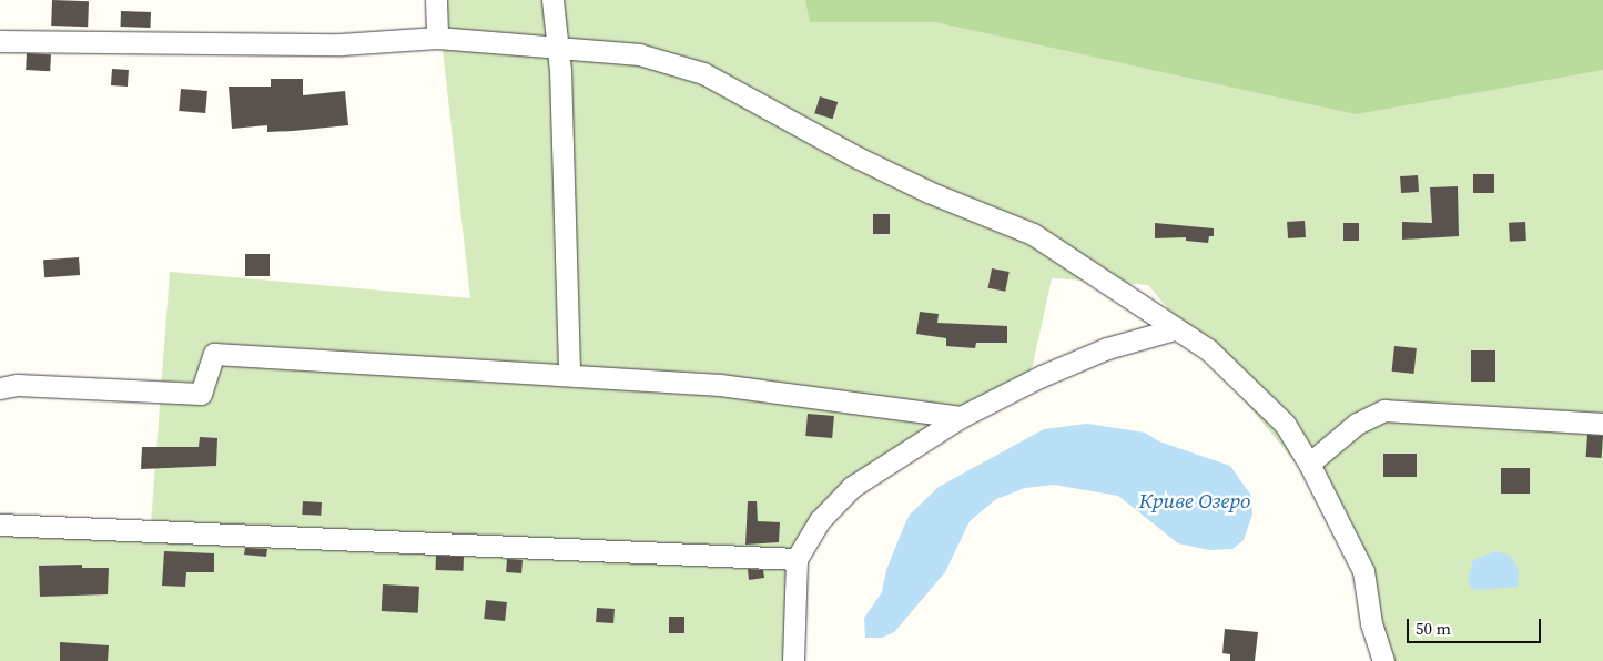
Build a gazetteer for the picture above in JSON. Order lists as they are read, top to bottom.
{
  "water": ["Криве Озеро"],
  "scale_bar": "50 m"
}
